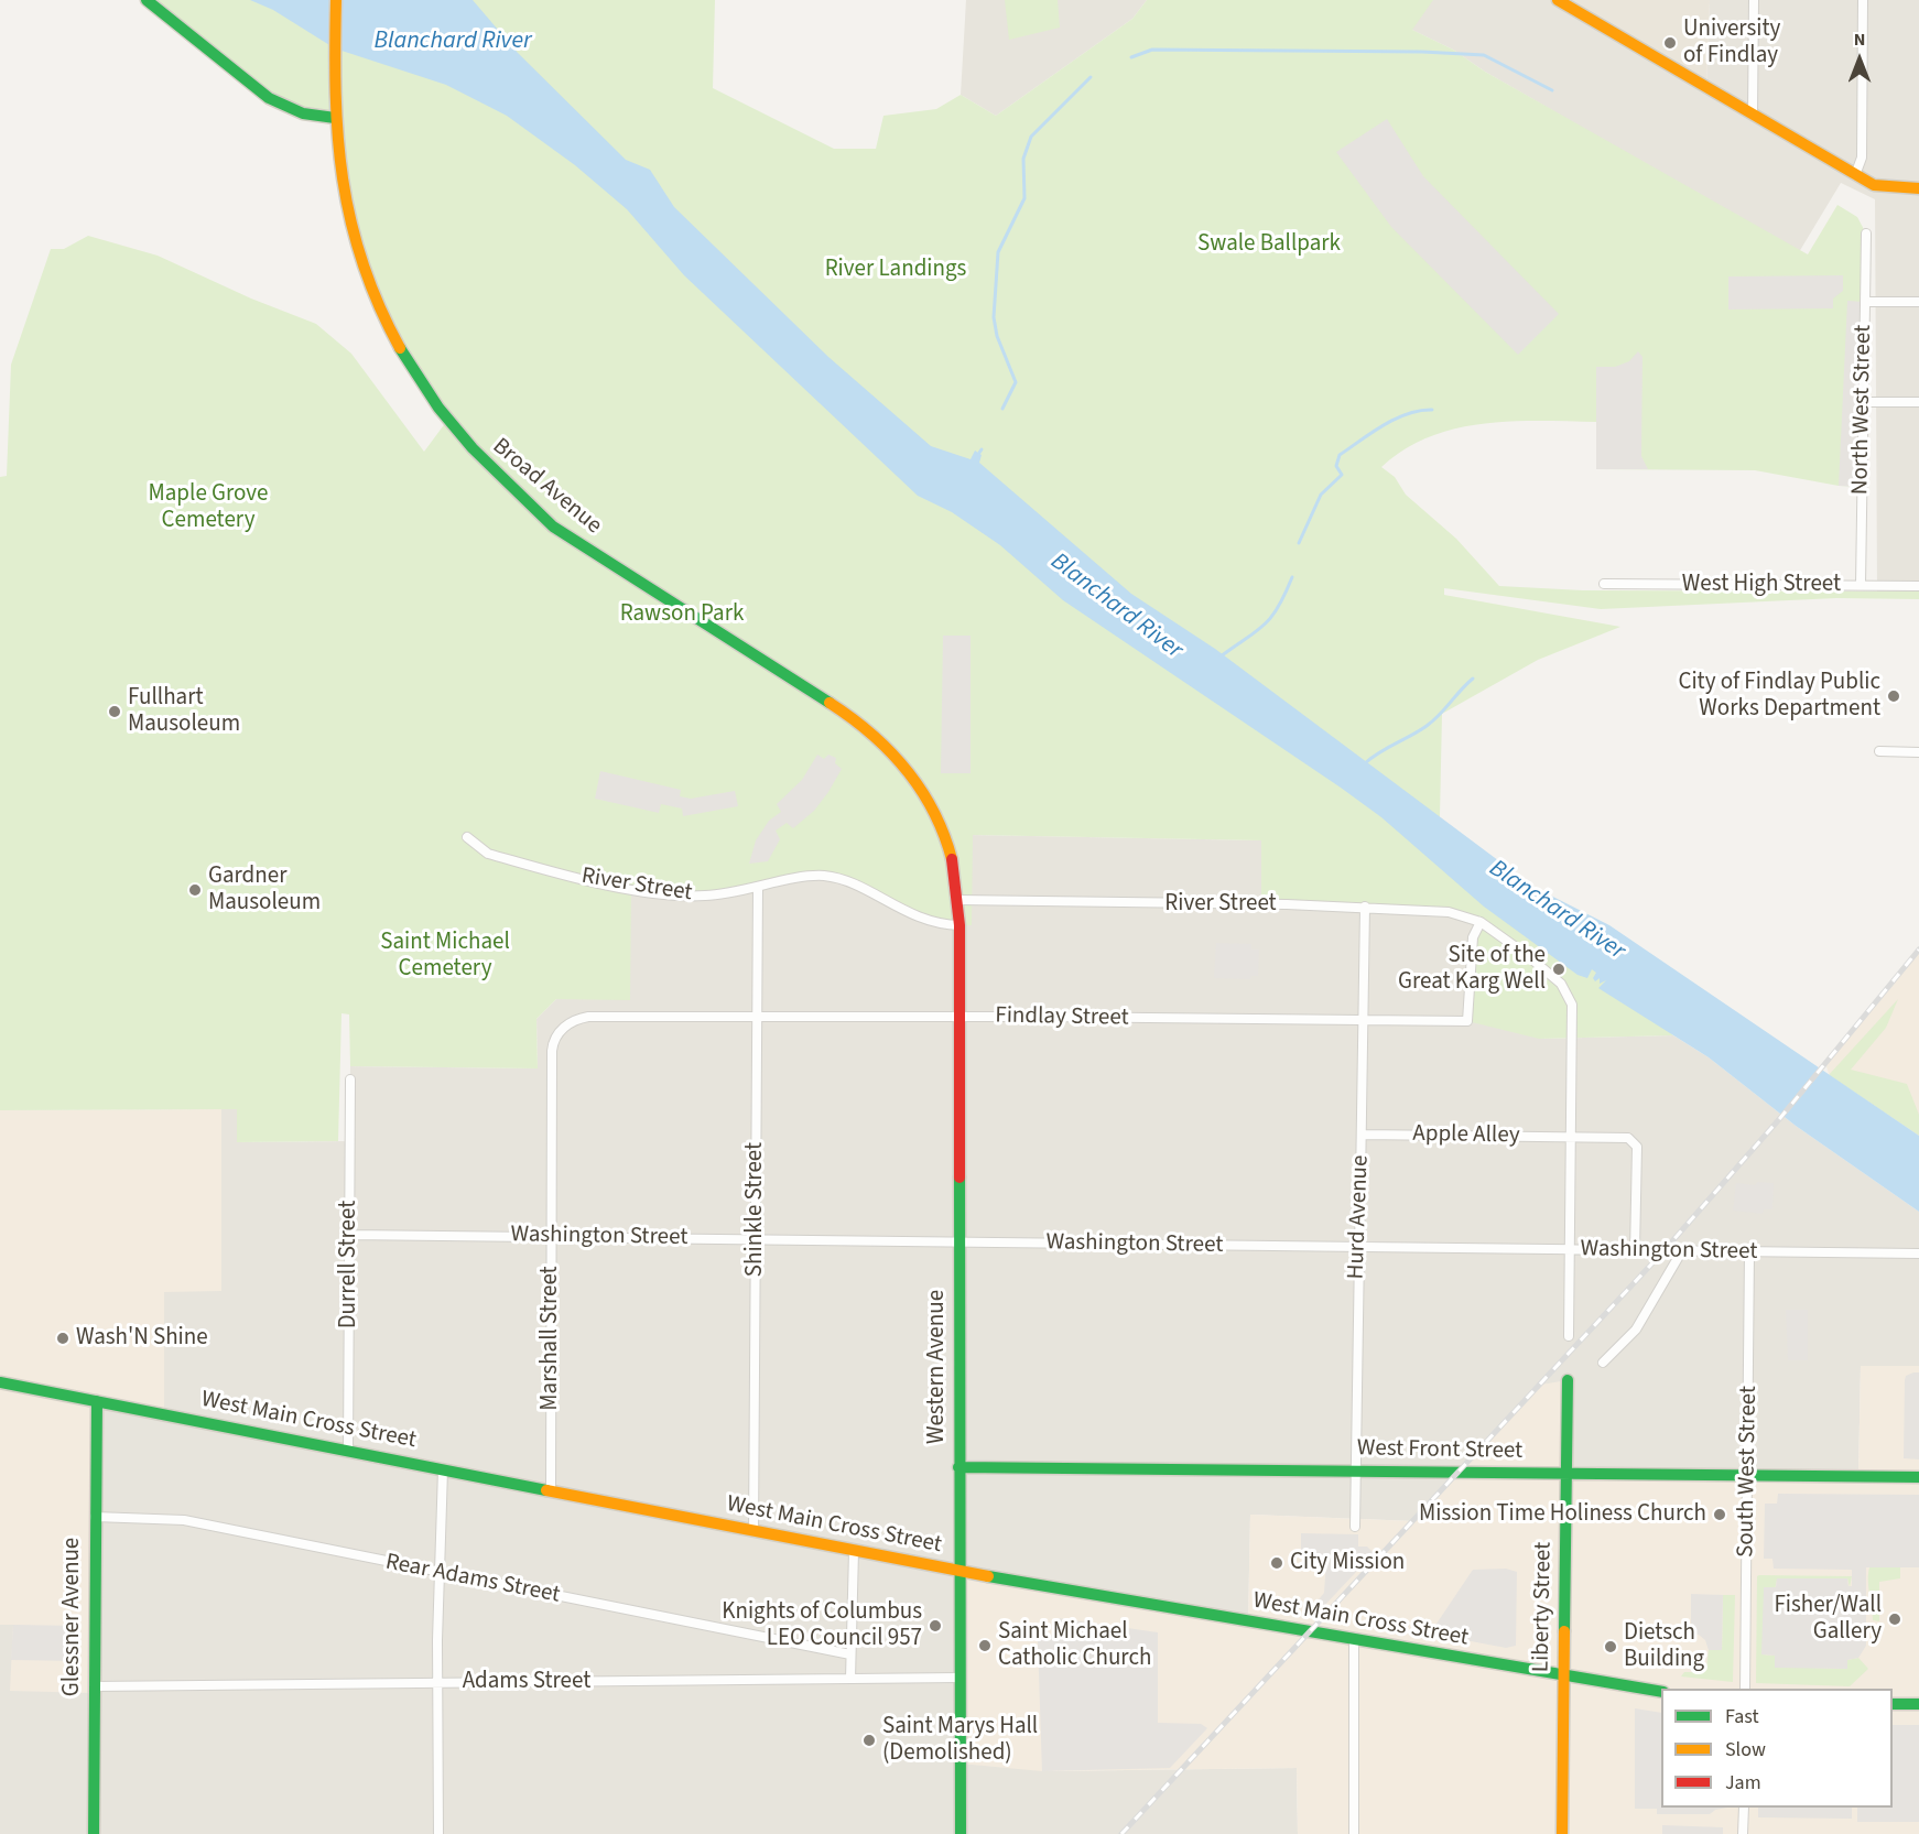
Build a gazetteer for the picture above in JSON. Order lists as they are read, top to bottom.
{
  "streets": {
    "main road": [
      "Broad Avenue",
      "Western Avenue",
      "West Main Cross Street",
      "West Front Street",
      "Liberty Street",
      "Glessner Avenue"
    ],
    "street": [
      "North West Street",
      "West High Street",
      "River Street",
      "Findlay Street",
      "Apple Alley",
      "Shinkle Street",
      "Hurd Avenue",
      "Washington Street",
      "Durrell Street",
      "Marshall Street",
      "South West Street",
      "Rear Adams Street",
      "Adams Street"
    ]
  },
  "crossings": [
    ["North West Street", "West High Street"],
    ["Broad Avenue", "River Street"],
    ["Broad Avenue", "Western Avenue"],
    ["River Street", "Findlay Street"],
    ["River Street", "Shinkle Street"],
    ["River Street", "Hurd Avenue"],
    ["River Street", "Western Avenue"],
    ["Findlay Street", "Shinkle Street"],
    ["Findlay Street", "Hurd Avenue"],
    ["Findlay Street", "Marshall Street"],
    ["Findlay Street", "Western Avenue"],
    ["Apple Alley", "Hurd Avenue"],
    ["Apple Alley", "Washington Street"],
    ["Shinkle Street", "Washington Street"],
    ["Shinkle Street", "West Main Cross Street"],
    ["Hurd Avenue", "Washington Street"],
    ["Hurd Avenue", "West Front Street"],
    ["Washington Street", "Durrell Street"],
    ["Washington Street", "Marshall Street"],
    ["Washington Street", "Western Avenue"],
    ["Washington Street", "South West Street"],
    ["Durrell Street", "West Main Cross Street"],
    ["Marshall Street", "West Main Cross Street"],
    ["Western Avenue", "West Main Cross Street"],
    ["Western Avenue", "West Front Street"],
    ["Western Avenue", "Adams Street"],
    ["West Main Cross Street", "Liberty Street"],
    ["West Main Cross Street", "Glessner Avenue"],
    ["West Front Street", "South West Street"],
    ["West Front Street", "Liberty Street"],
    ["Rear Adams Street", "Glessner Avenue"],
    ["Glessner Avenue", "Adams Street"]
  ],
  "water": ["Blanchard River"],
  "parks": [
    "Swale Ballpark",
    "River Landings",
    "Maple Grove Cemetery",
    "Rawson Park",
    "Saint Michael Cemetery"
  ],
  "places": [
    "University of Findlay",
    "City of Findlay Public Works Department",
    "Fullhart Mausoleum",
    "Gardner Mausoleum",
    "Site of the Great Karg Well",
    "Wash'N Shine",
    "Mission Time Holiness Church",
    "City Mission",
    "Fisher/Wall Gallery",
    "Knights of Columbus LEO Council 957",
    "Saint Michael Catholic Church",
    "Dietsch Building",
    "Saint Marys Hall (Demolished)"
  ],
  "legend": ["Fast", "Slow", "Jam"],
  "north": "top"
}
